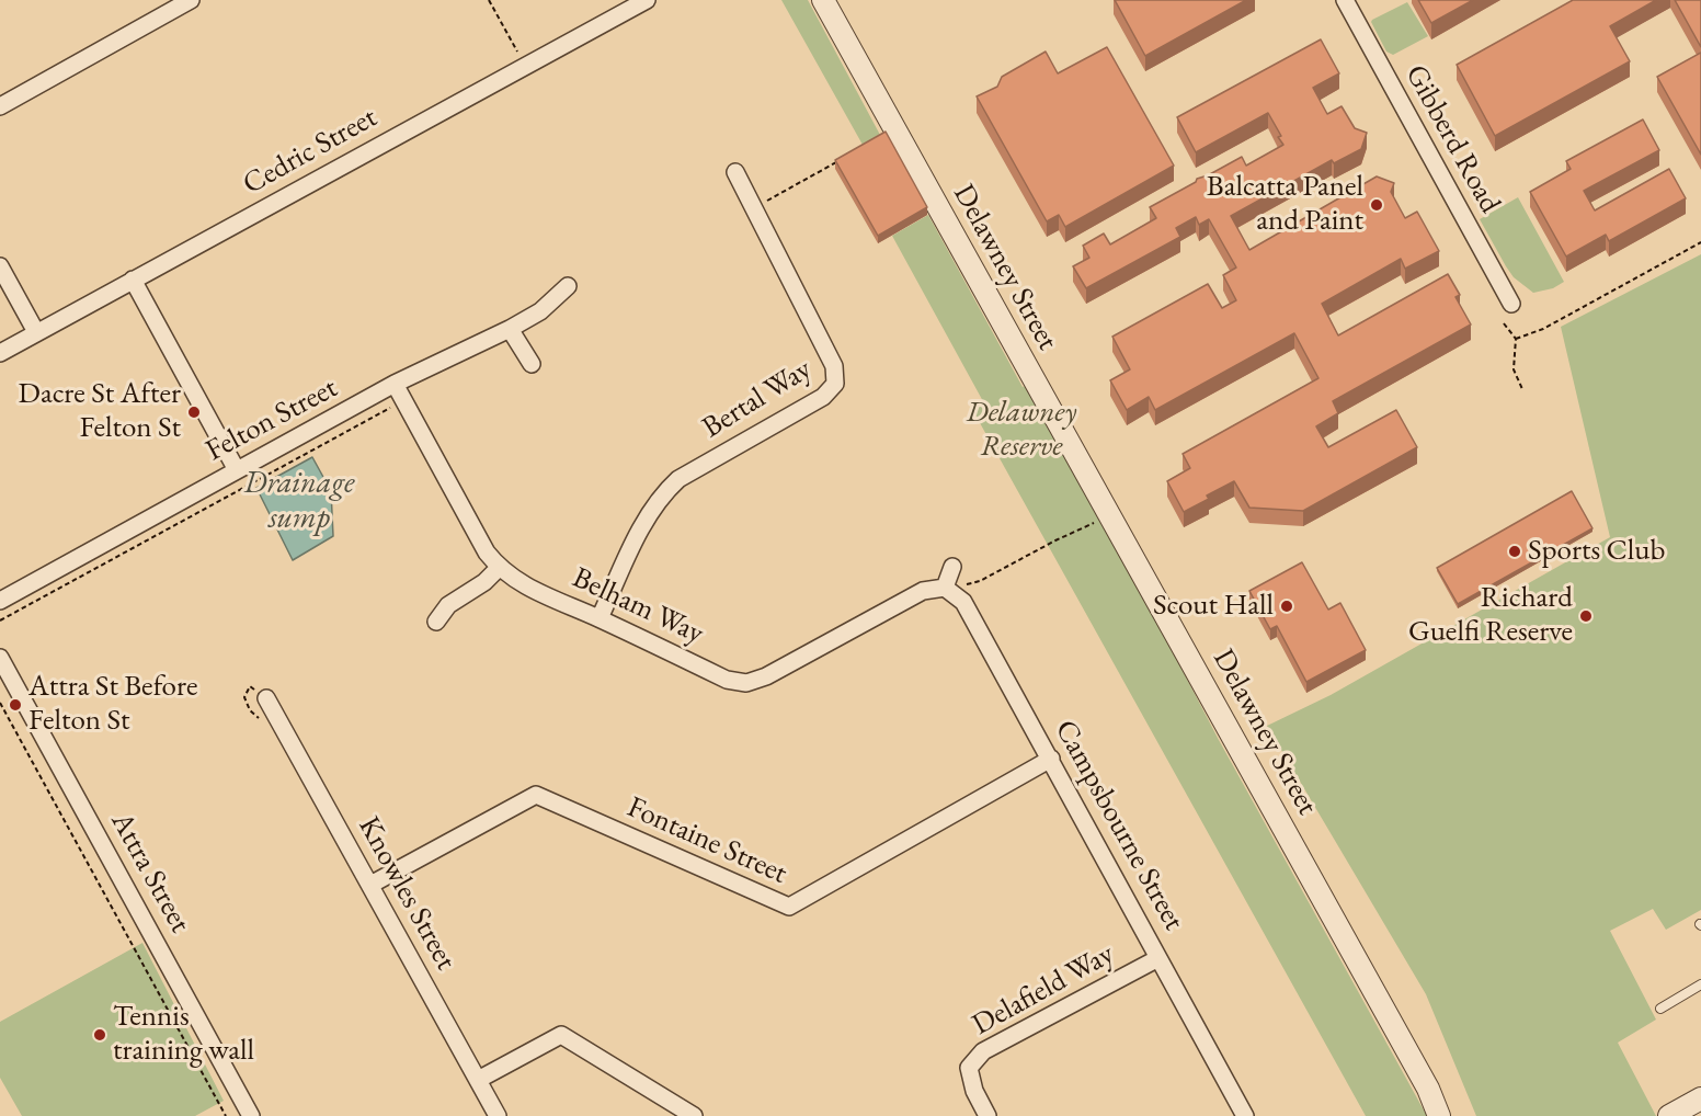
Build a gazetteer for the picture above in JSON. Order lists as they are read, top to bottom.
{
  "streets": {
    "street": [
      "Gibberd Road",
      "Cedric Street",
      "Delawney Street",
      "Bertal Way",
      "Felton Street",
      "Belham Way",
      "Campsbourne Street",
      "Fontaine Street",
      "Attra Street",
      "Knowles Street",
      "Delafield Way"
    ]
  },
  "crossings": [
    ["Bertal Way", "Belham Way"],
    ["Felton Street", "Belham Way"],
    ["Belham Way", "Campsbourne Street"],
    ["Campsbourne Street", "Fontaine Street"],
    ["Campsbourne Street", "Delafield Way"],
    ["Fontaine Street", "Knowles Street"]
  ],
  "water": ["Drainage sump"],
  "parks": ["Delawney Reserve"],
  "places": [
    "Balcatta Panel and Paint",
    "Dacre St After Felton St",
    "Sports Club",
    "Scout Hall",
    "Richard Guelfi Reserve",
    "Attra St Before Felton St",
    "Tennis training wall"
  ]
}
